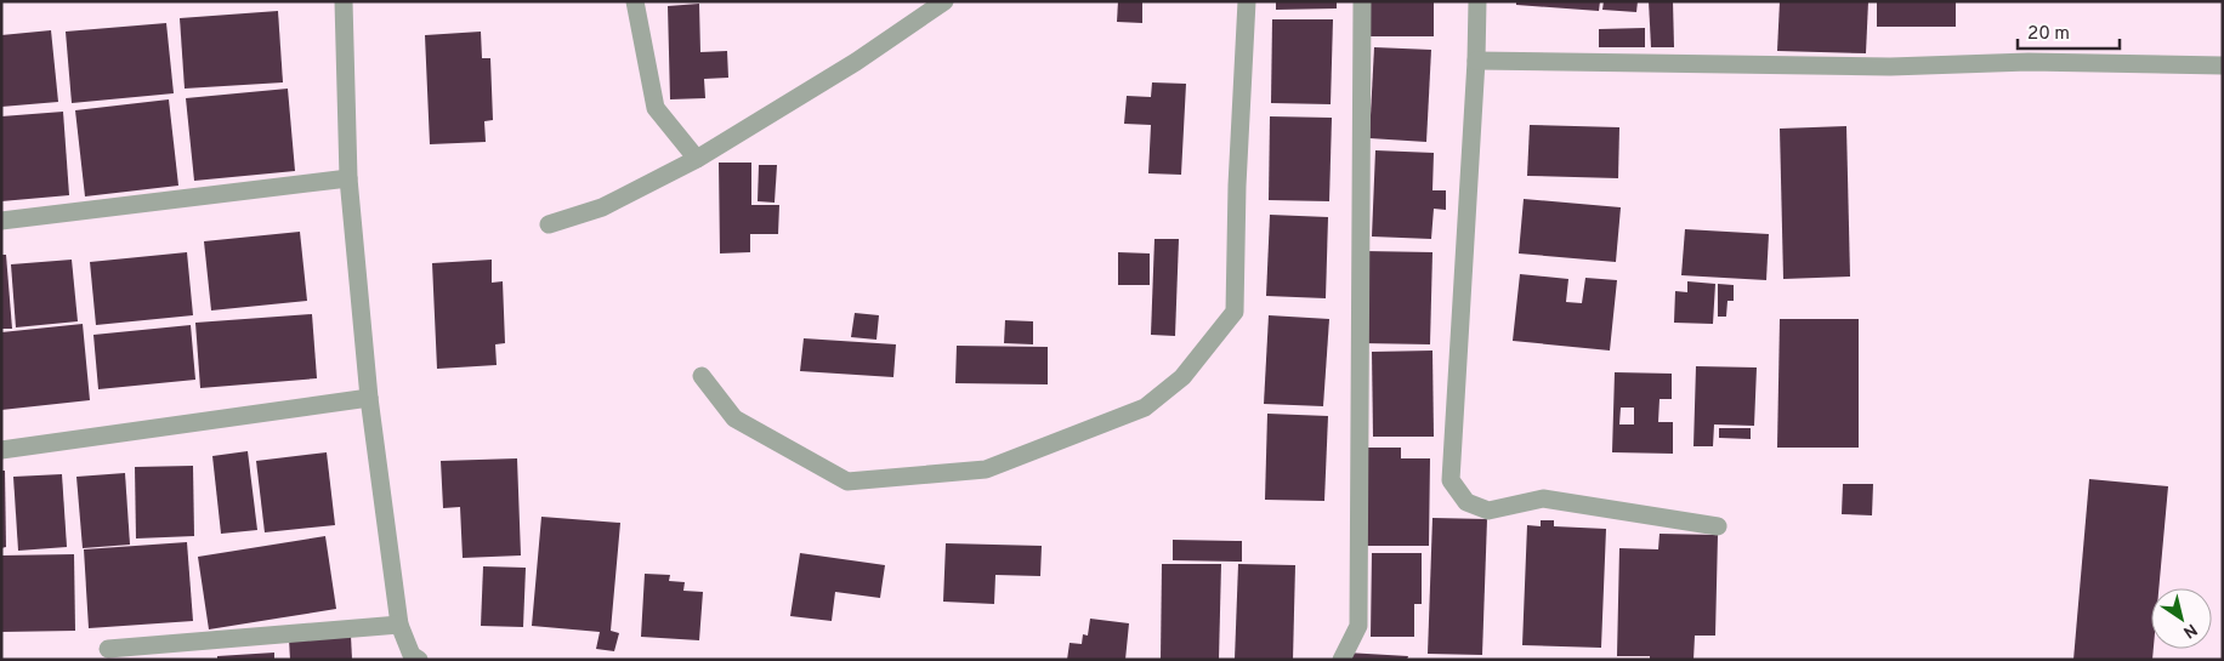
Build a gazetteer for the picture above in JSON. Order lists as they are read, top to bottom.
{
  "scale_bar": "20 m",
  "north": "bottom right"
}
